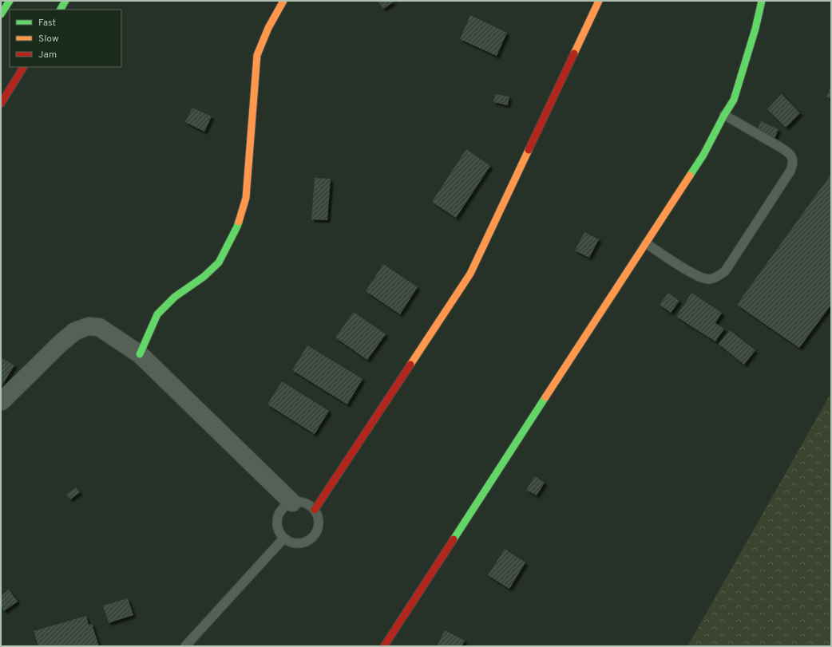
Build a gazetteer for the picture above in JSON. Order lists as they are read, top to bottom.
{
  "legend": ["Fast", "Slow", "Jam"]
}
